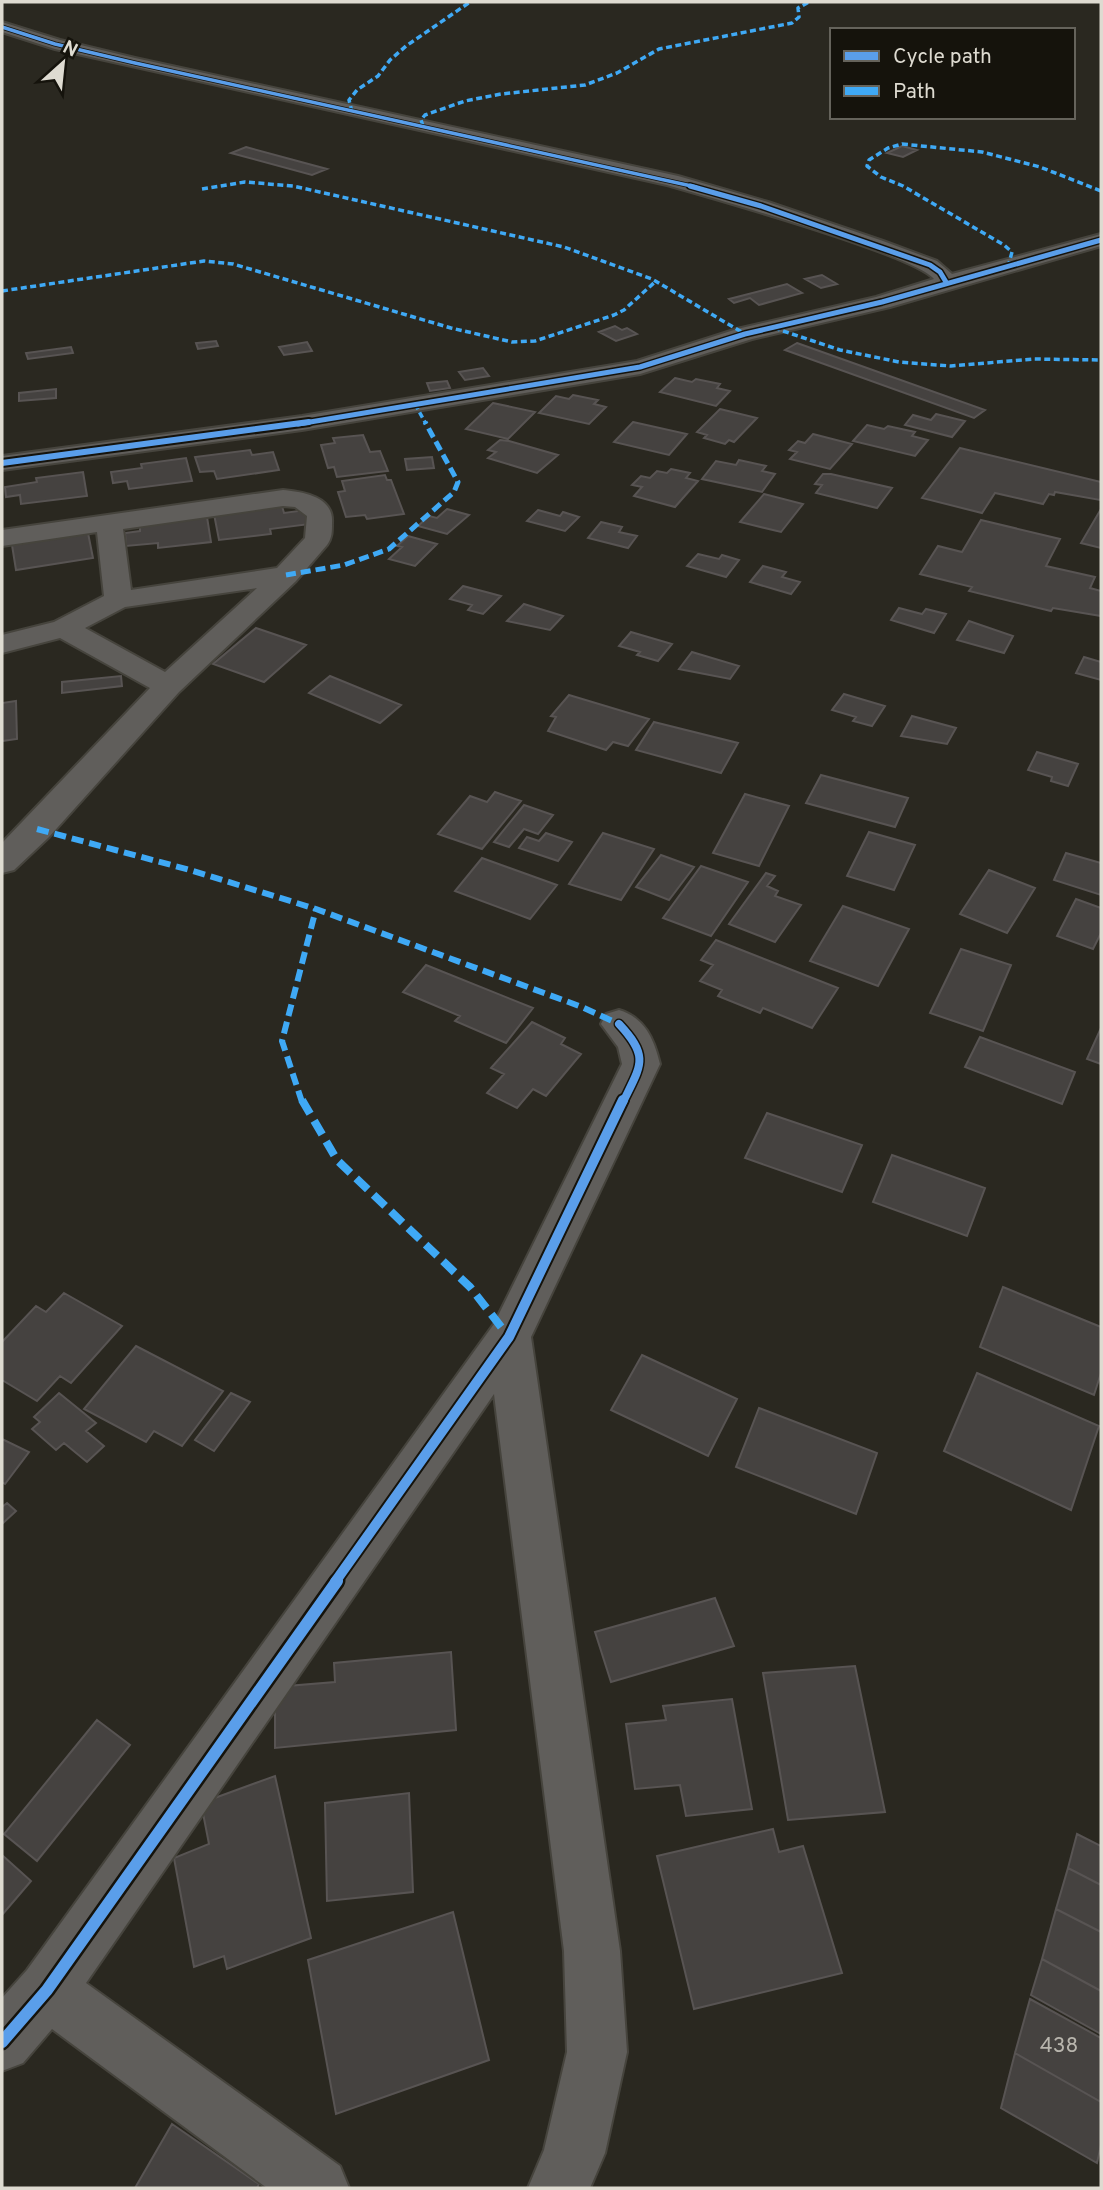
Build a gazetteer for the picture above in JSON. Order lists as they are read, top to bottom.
{
  "house_numbers": ["438"],
  "legend": ["Cycle path", "Path"],
  "north": "top right"
}
